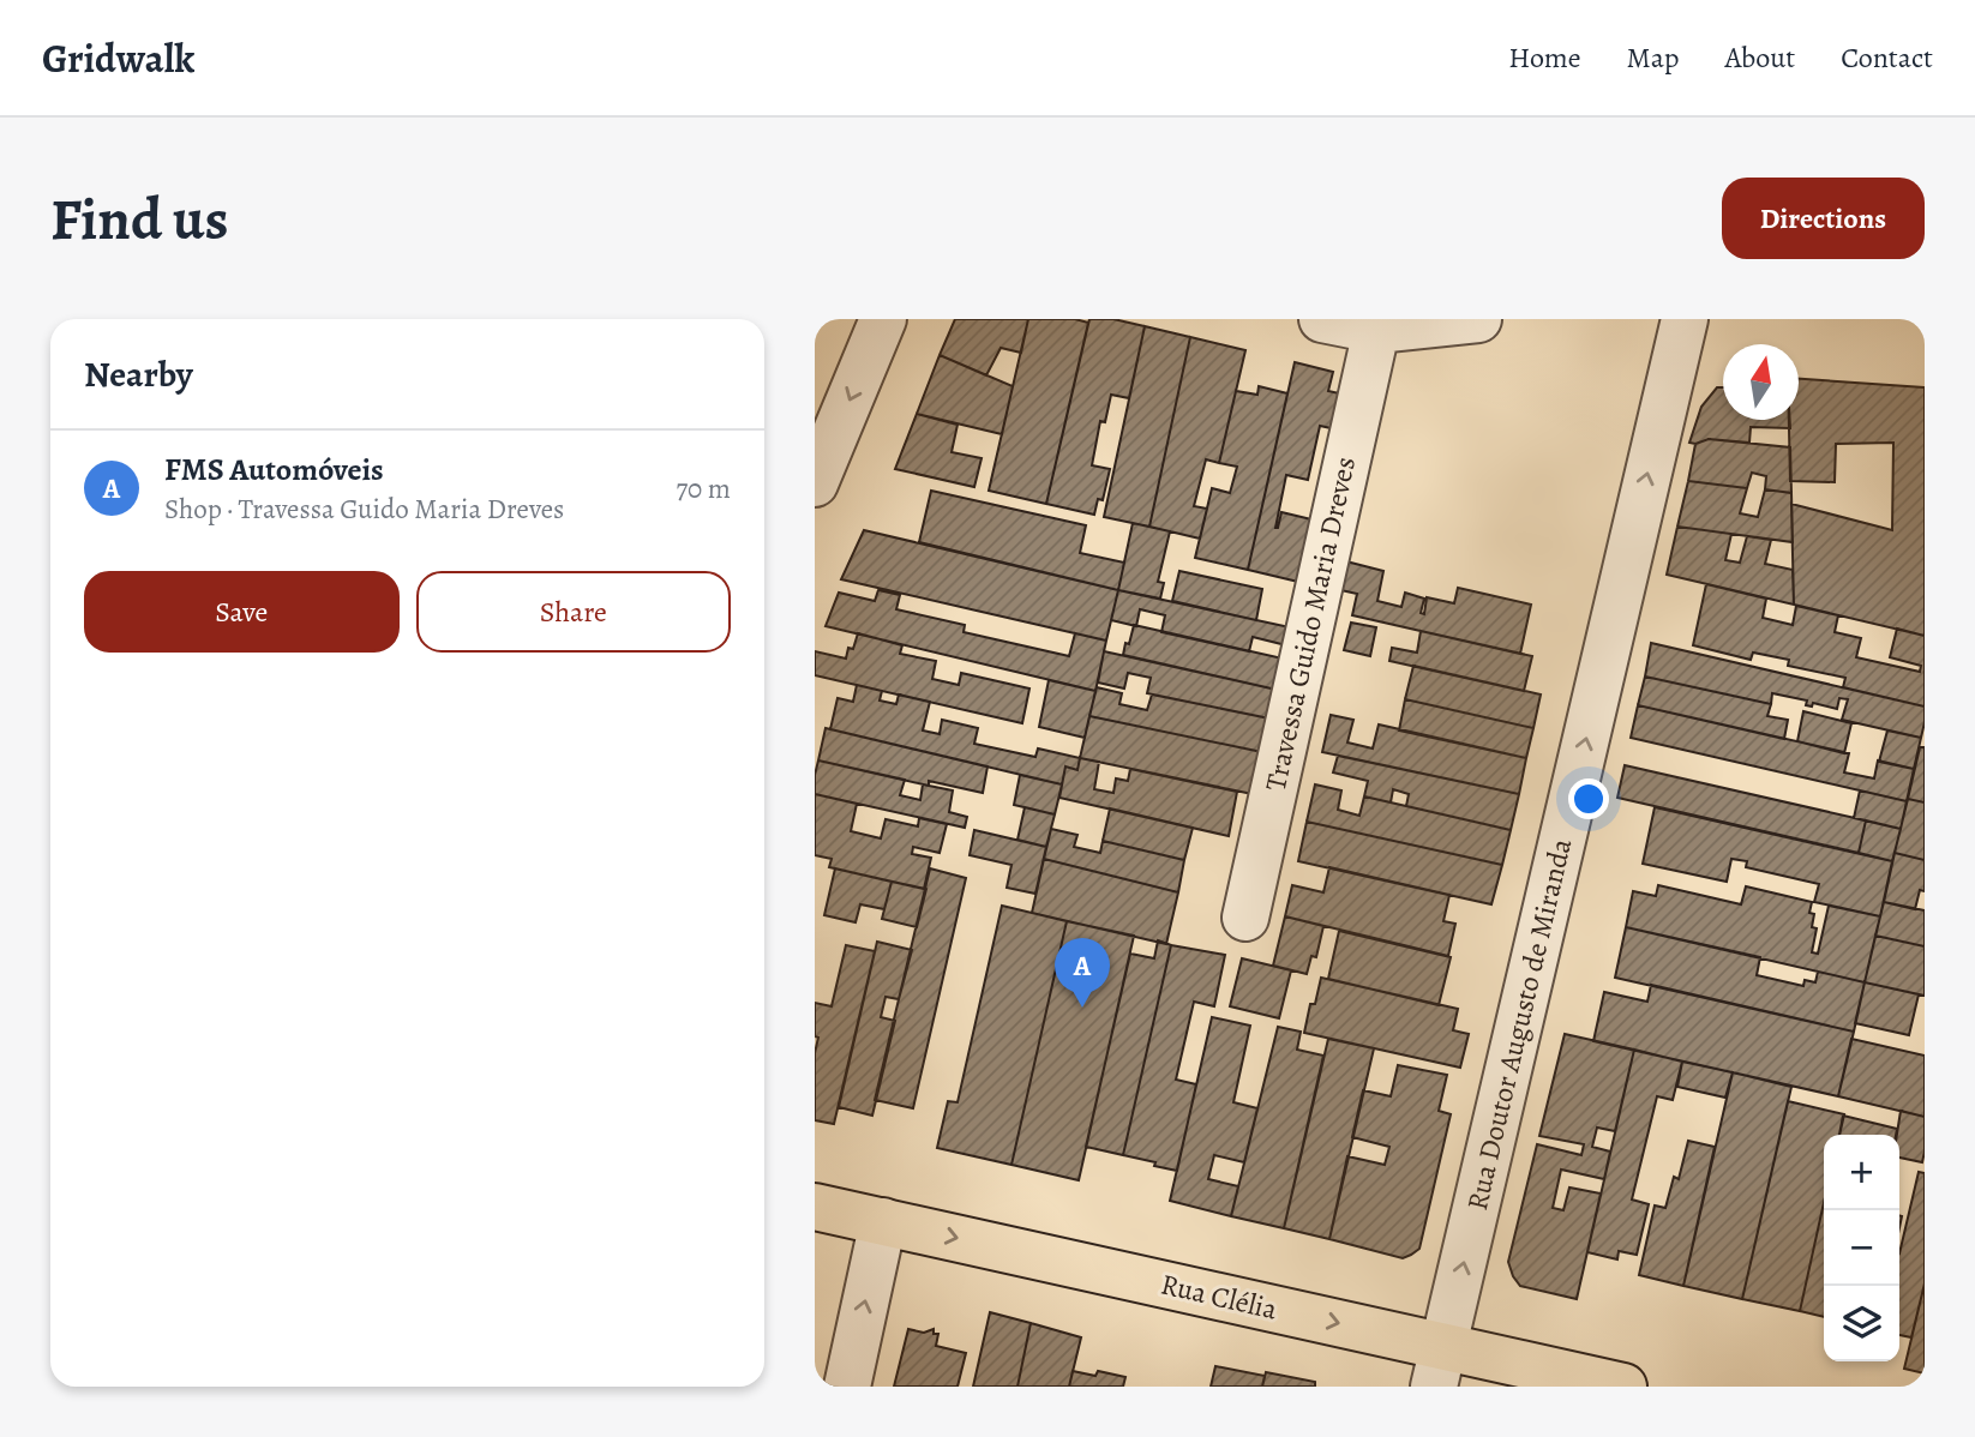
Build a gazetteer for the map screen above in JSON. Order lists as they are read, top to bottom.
{
  "streets": {
    "main road": ["Rua Clélia"],
    "street": ["Travessa Guido Maria Dreves", "Rua Doutor Augusto de Miranda"]
  },
  "crossings": [
    ["Rua Doutor Augusto de Miranda", "Rua Clélia"]
  ],
  "one_way": ["Rua Doutor Augusto de Miranda", "Rua Clélia"],
  "north": "top",
  "page": {
    "header": "Gridwalk",
    "nav": [
      "Home",
      "Map",
      "About",
      "Contact"
    ],
    "buttons": [
      "Directions",
      ["Save", "Share"]
    ],
    "title": "Find us",
    "heading": "Nearby",
    "list": [
      {
        "mark": "A",
        "name": "FMS Automóveis",
        "note": "Shop · Travessa Guido Maria Dreves",
        "value": "70 m"
      }
    ],
    "pins": "A",
    "map_buttons": ["+", "−"]
  }
}
